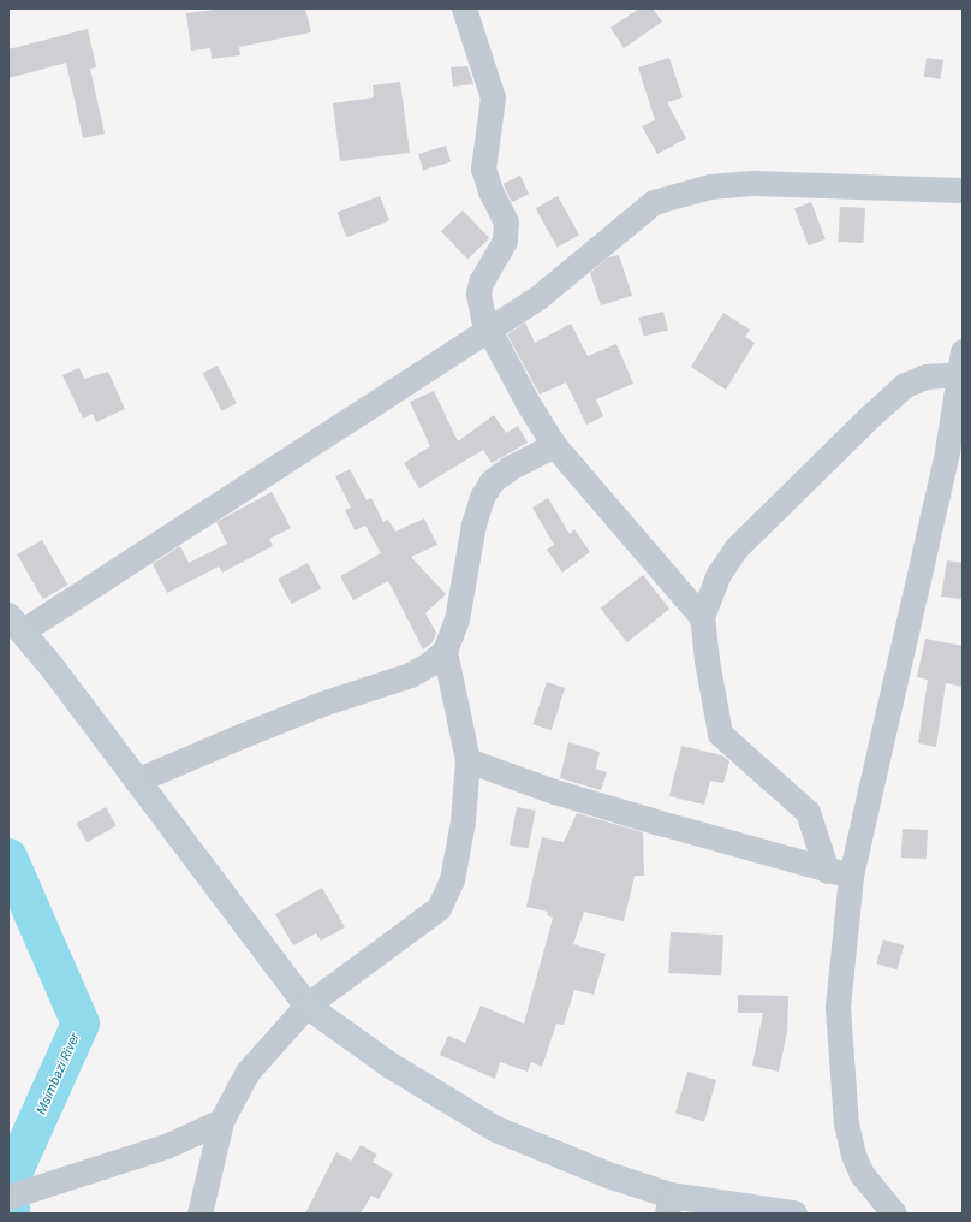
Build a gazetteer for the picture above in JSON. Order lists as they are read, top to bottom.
{
  "water": ["Msimbazi River"]
}
